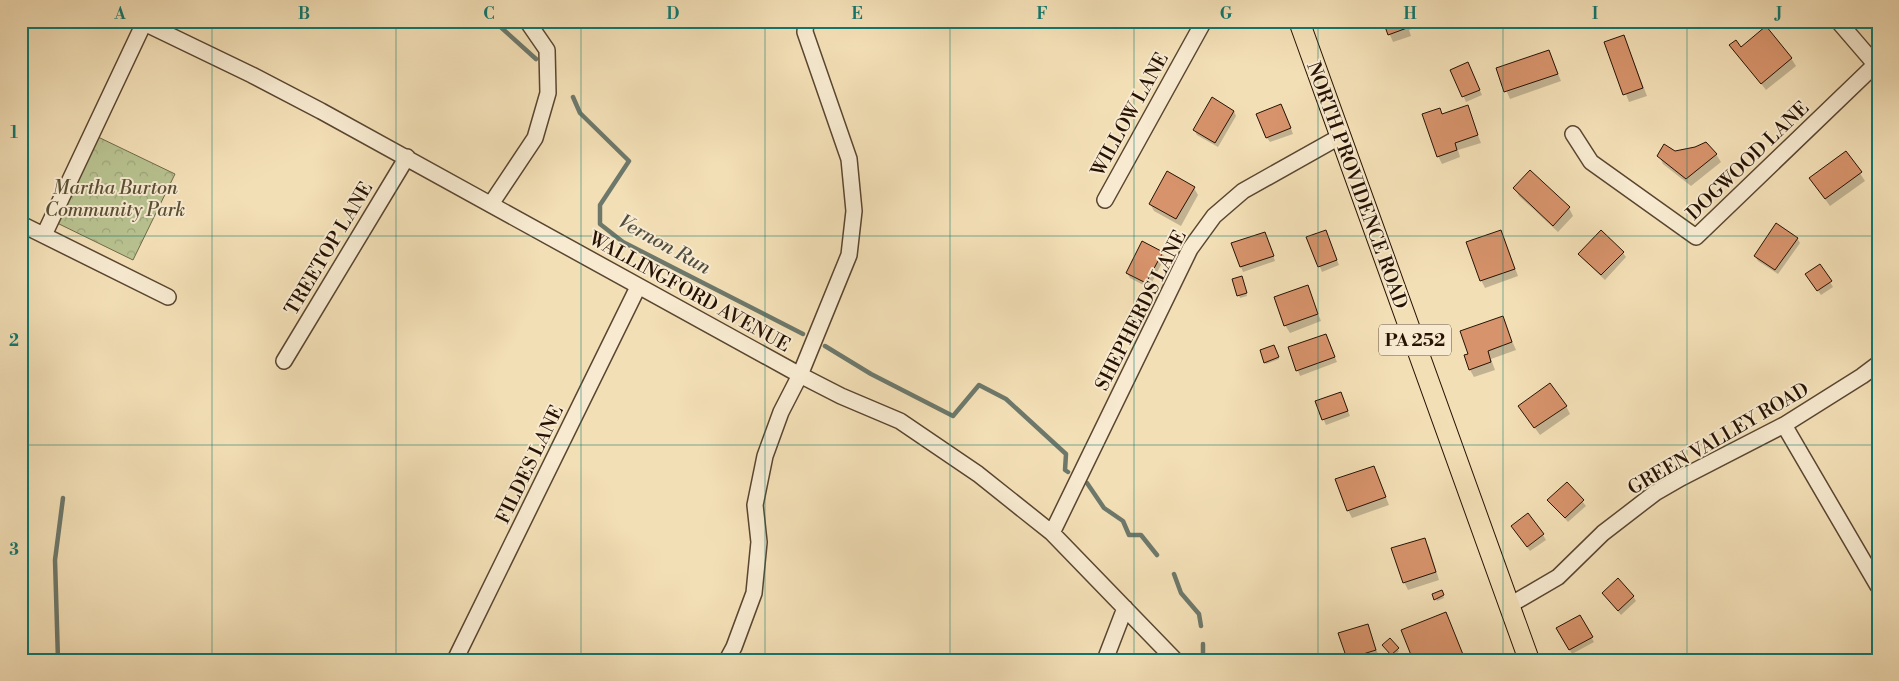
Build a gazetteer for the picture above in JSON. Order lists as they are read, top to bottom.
{
  "streets": {
    "main road": ["NORTH PROVIDENCE ROAD", "PA 252"],
    "street": [
      "WILLOW LANE",
      "DOGWOOD LANE",
      "TREETOP LANE",
      "WALLINGFORD AVENUE",
      "SHEPHERDS LANE",
      "GREEN VALLEY ROAD",
      "FILDES LANE"
    ]
  },
  "crossings": [
    ["NORTH PROVIDENCE ROAD", "SHEPHERDS LANE"],
    ["NORTH PROVIDENCE ROAD", "GREEN VALLEY ROAD"],
    ["TREETOP LANE", "WALLINGFORD AVENUE"],
    ["WALLINGFORD AVENUE", "SHEPHERDS LANE"],
    ["WALLINGFORD AVENUE", "FILDES LANE"]
  ],
  "water": ["Vernon Run"],
  "parks": ["Martha Burton Community Park"],
  "grid": {
    "columns": [
      "A",
      "B",
      "C",
      "D",
      "E",
      "F",
      "G",
      "H",
      "I",
      "J"
    ],
    "rows": ["1", "2", "3"]
  }
}
